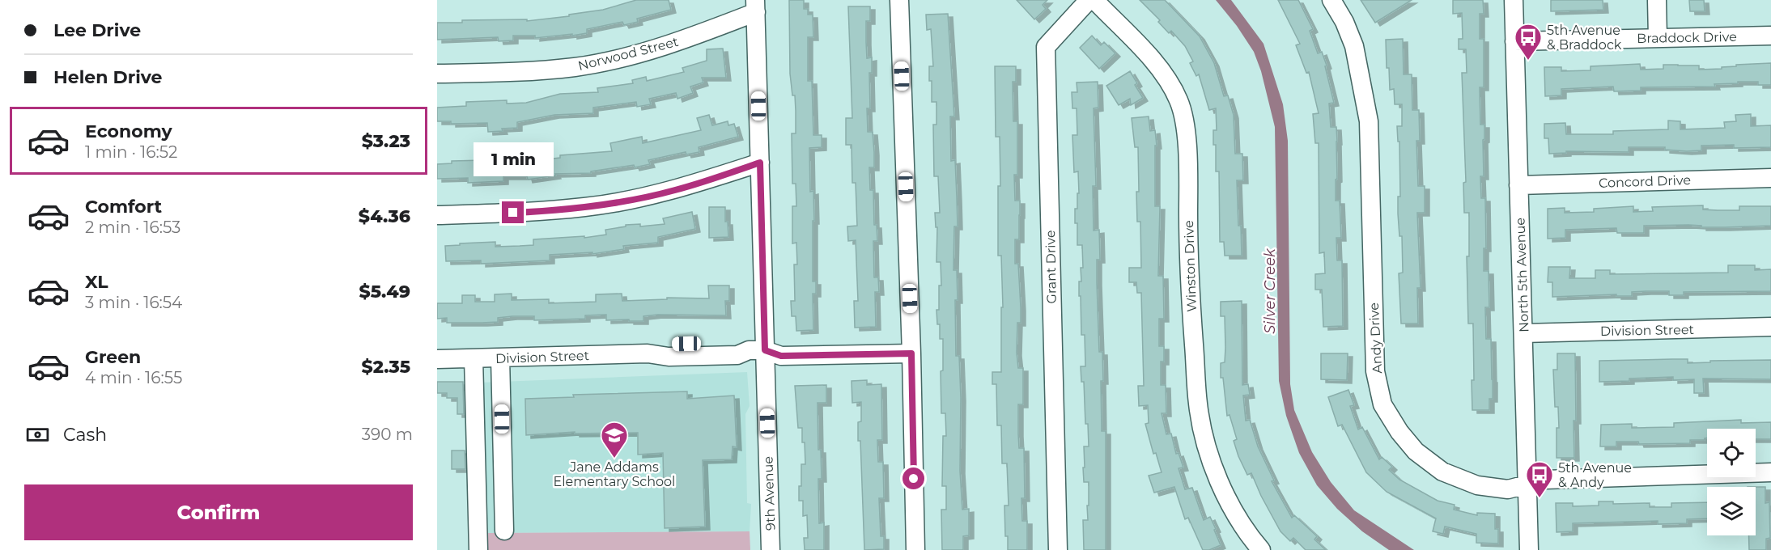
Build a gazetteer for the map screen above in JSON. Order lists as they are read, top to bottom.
{
  "streets": {
    "street": [
      "Braddock Drive",
      "Norwood Street",
      "Concord Drive",
      "Winston Drive",
      "Grant Drive",
      "North 5th Avenue",
      "Division Street",
      "Andy Drive",
      "9th Avenue"
    ]
  },
  "crossings": [
    ["Braddock Drive", "North 5th Avenue"],
    ["Norwood Street", "9th Avenue"],
    ["Concord Drive", "North 5th Avenue"],
    ["North 5th Avenue", "Division Street"],
    ["North 5th Avenue", "Andy Drive"],
    ["Division Street", "9th Avenue"]
  ],
  "water": ["Silver Creek"],
  "places": {
    "bus stop": ["5th Avenue & Braddock", "5th Avenue & Andy"],
    "school or university": ["Jane Addams Elementary School"]
  },
  "page": {
    "banner": ["Lee Drive", "Helen Drive"],
    "list": [
      {
        "name": "Economy",
        "note": "1 min · 16:52",
        "value": "$3.23"
      },
      {
        "name": "Comfort",
        "note": "2 min · 16:53",
        "value": "$4.36"
      },
      {
        "name": "XL",
        "note": "3 min · 16:54",
        "value": "$5.49"
      },
      {
        "name": "Green",
        "note": "4 min · 16:55",
        "value": "$2.35"
      }
    ],
    "bubble": "1 min",
    "pay": ["Cash", "390 m"],
    "buttons": "Confirm"
  }
}
